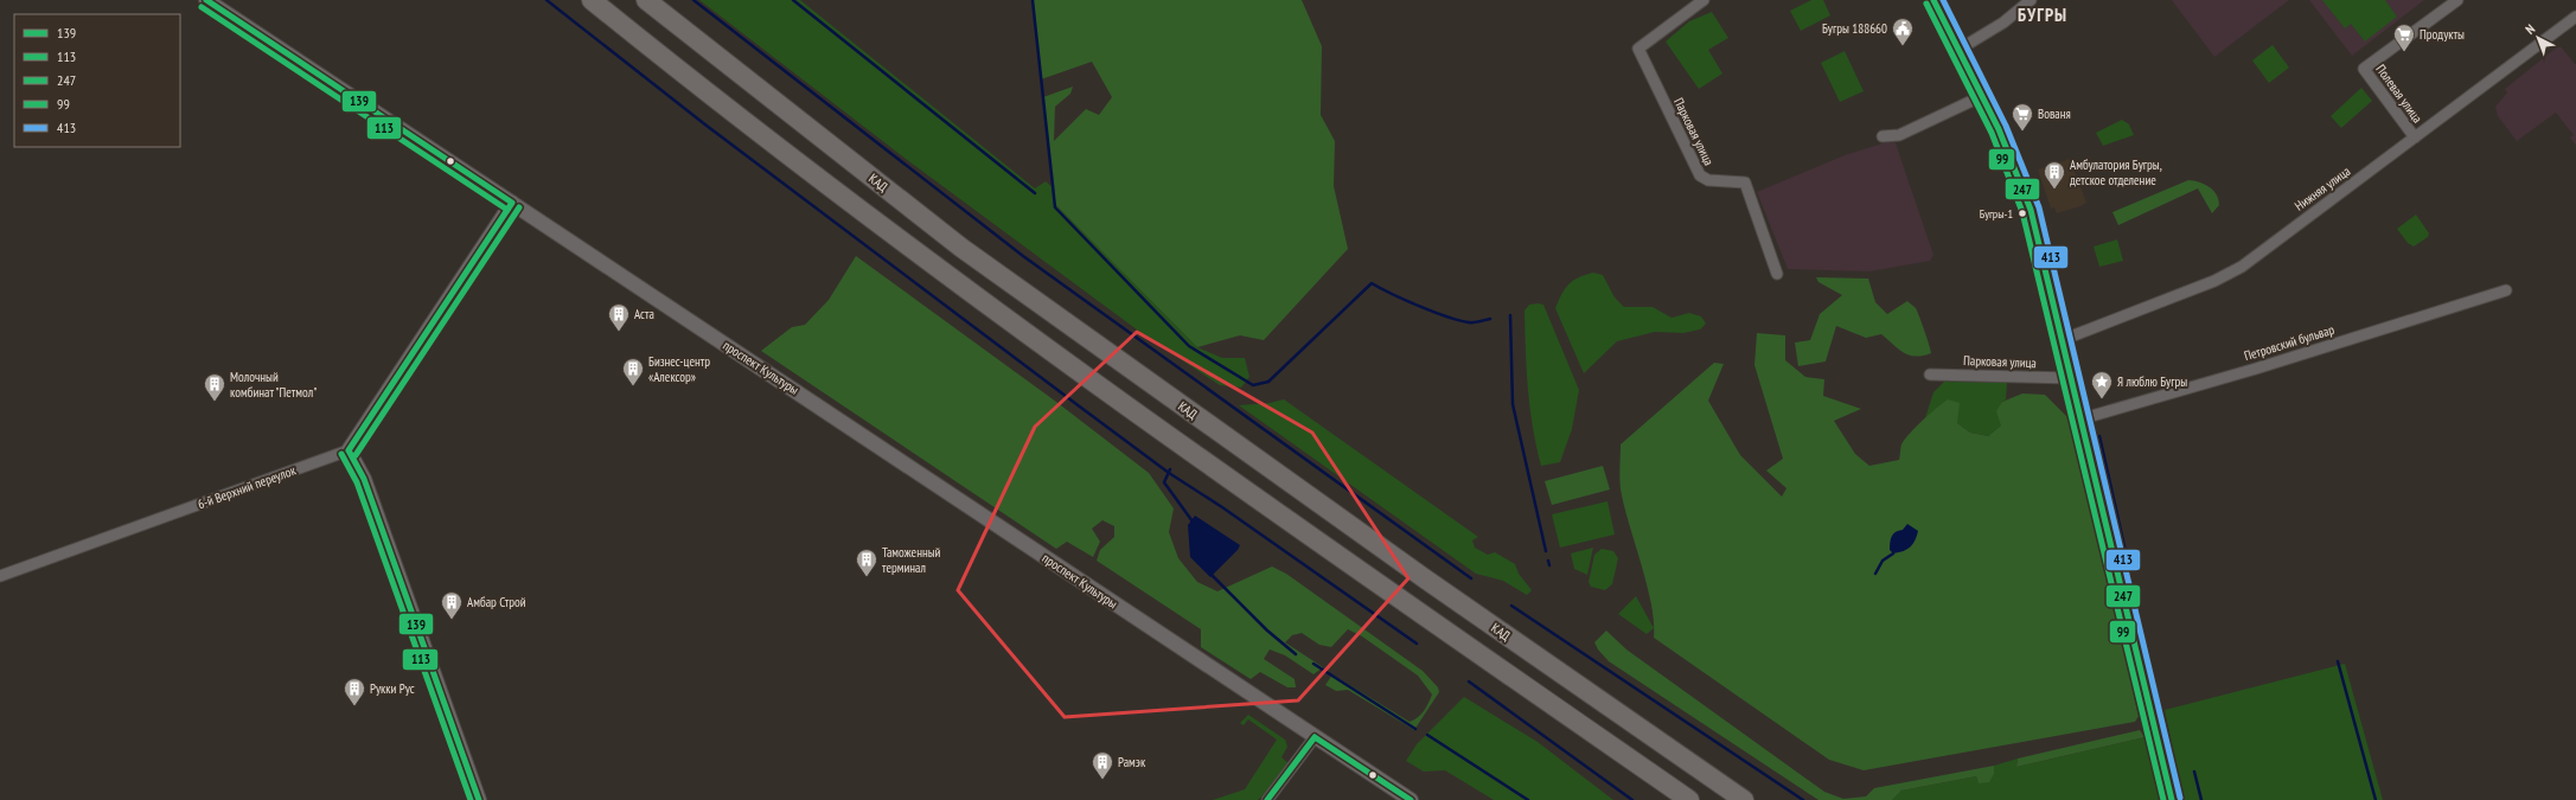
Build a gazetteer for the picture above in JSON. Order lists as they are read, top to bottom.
{
  "streets": {
    "highway": ["КАД"],
    "street": [
      "Полевая улица",
      "Парковая улица",
      "Нижняя улица",
      "Петровский бульвар",
      "проспект Культуры",
      "6-й Верхний переулок"
    ]
  },
  "crossings": [
    ["Полевая улица", "Нижняя улица"]
  ],
  "districts": ["БУГРЫ"],
  "places": {
    "public building": ["Бугры 188660"],
    "supermarket": ["Продукты", "Вованя"],
    "building": [
      "Амбулатория Бугры, детское отделение",
      "Аста",
      "Бизнес-центр «Алексор»",
      "Молочный комбинат \"Петмол\"",
      "Таможенный терминал",
      "Амбар Строй",
      "Рукки Рус",
      "Рамэк"
    ],
    "other": ["Бугры-1"],
    "place": ["Я люблю Бугры"]
  },
  "lines": [
    "transit line 139",
    "transit line 247",
    "transit line 413",
    "transit line 99",
    "transit line 113"
  ],
  "legend": [
    "139",
    "113",
    "247",
    "99",
    "413"
  ],
  "north": "top left"
}
